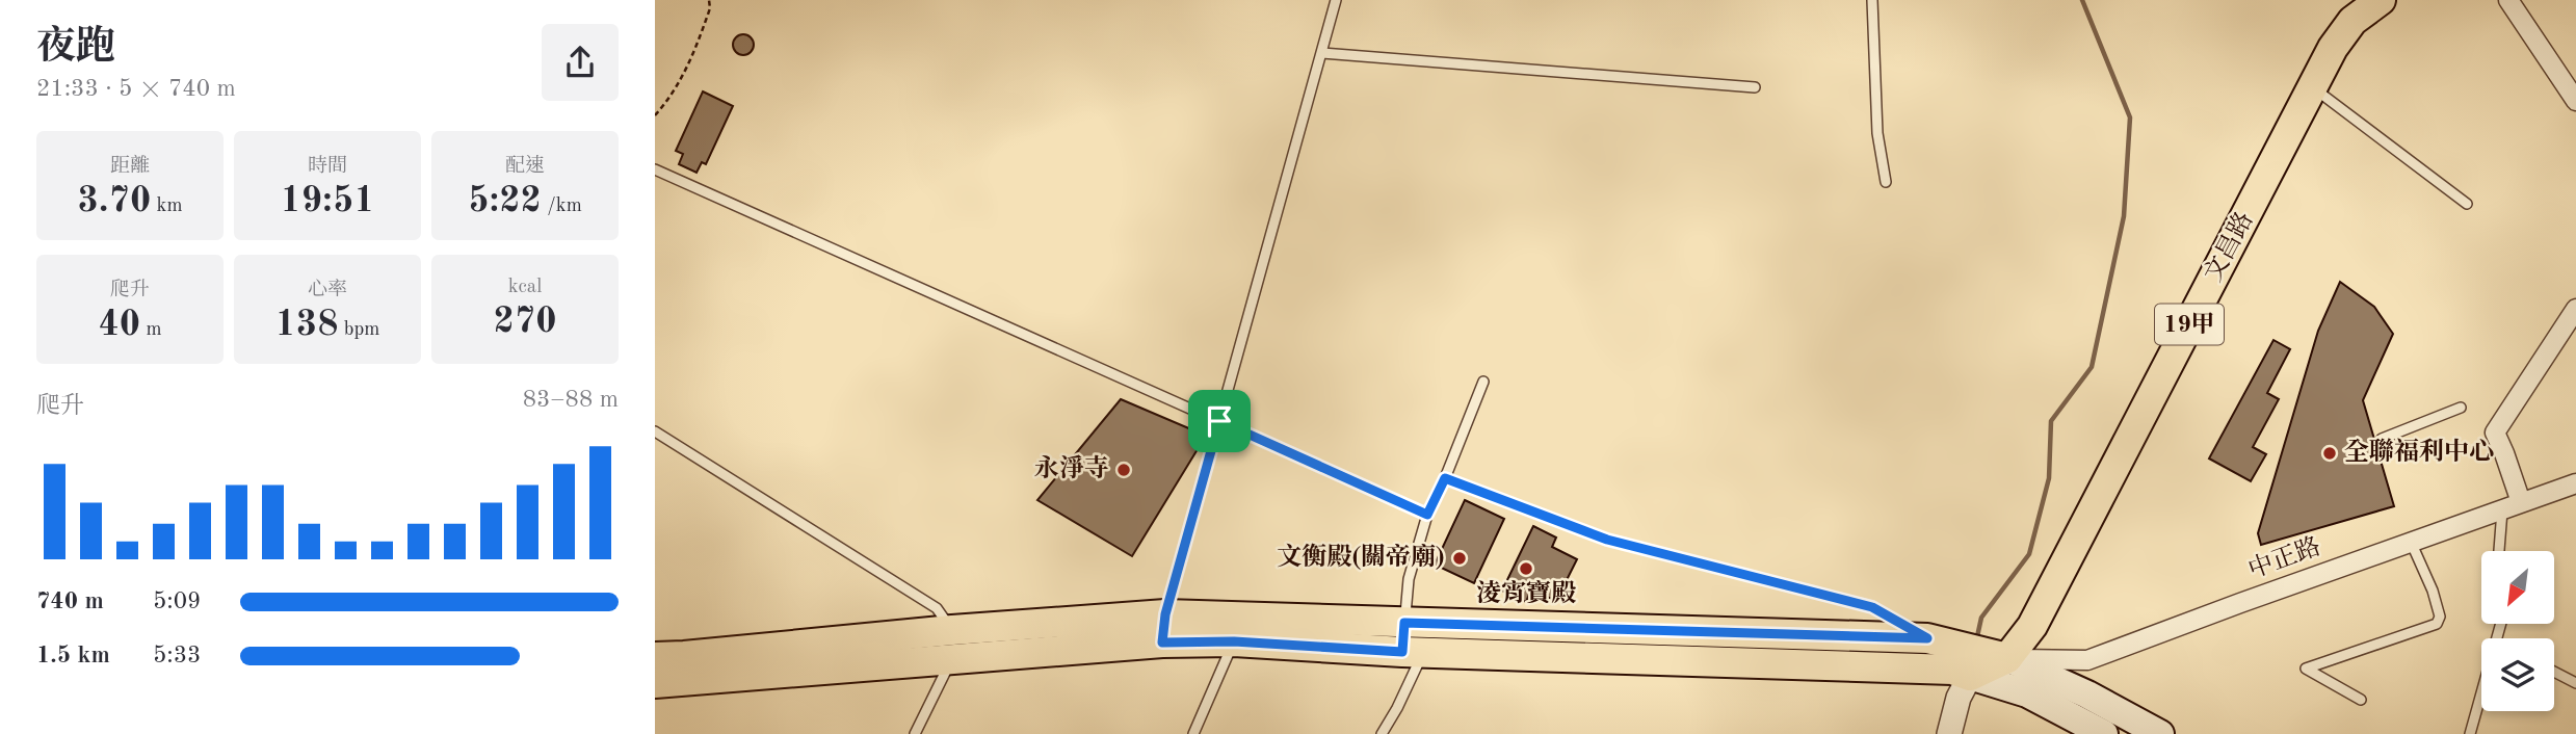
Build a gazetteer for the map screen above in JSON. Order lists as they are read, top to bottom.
{
  "streets": {
    "main road": ["文昌路", "19甲"],
    "street": ["中正路"]
  },
  "crossings": [
    ["文昌路", "19甲"],
    ["文昌路", "中正路"],
    ["19甲", "中正路"]
  ],
  "places": [
    "全聯福利中心",
    "永淨寺",
    "文衡殿(關帝廟)",
    "淩宵寶殿"
  ],
  "north": "bottom left",
  "page": {
    "heading": ["夜跑", "21:33 · 5 × 740 m"],
    "stats": [
      ["距離", "3.70 km"],
      ["時間", "19:51"],
      ["配速", "5:22 /km"],
      ["爬升", "40 m"],
      ["心率", "138 bpm"],
      ["kcal", "270"]
    ],
    "chart": ["爬升", "83–88 m"],
    "list": [
      {
        "name": "740 m",
        "note": "5:09"
      },
      {
        "name": "1.5 km",
        "note": "5:33"
      }
    ]
  }
}
